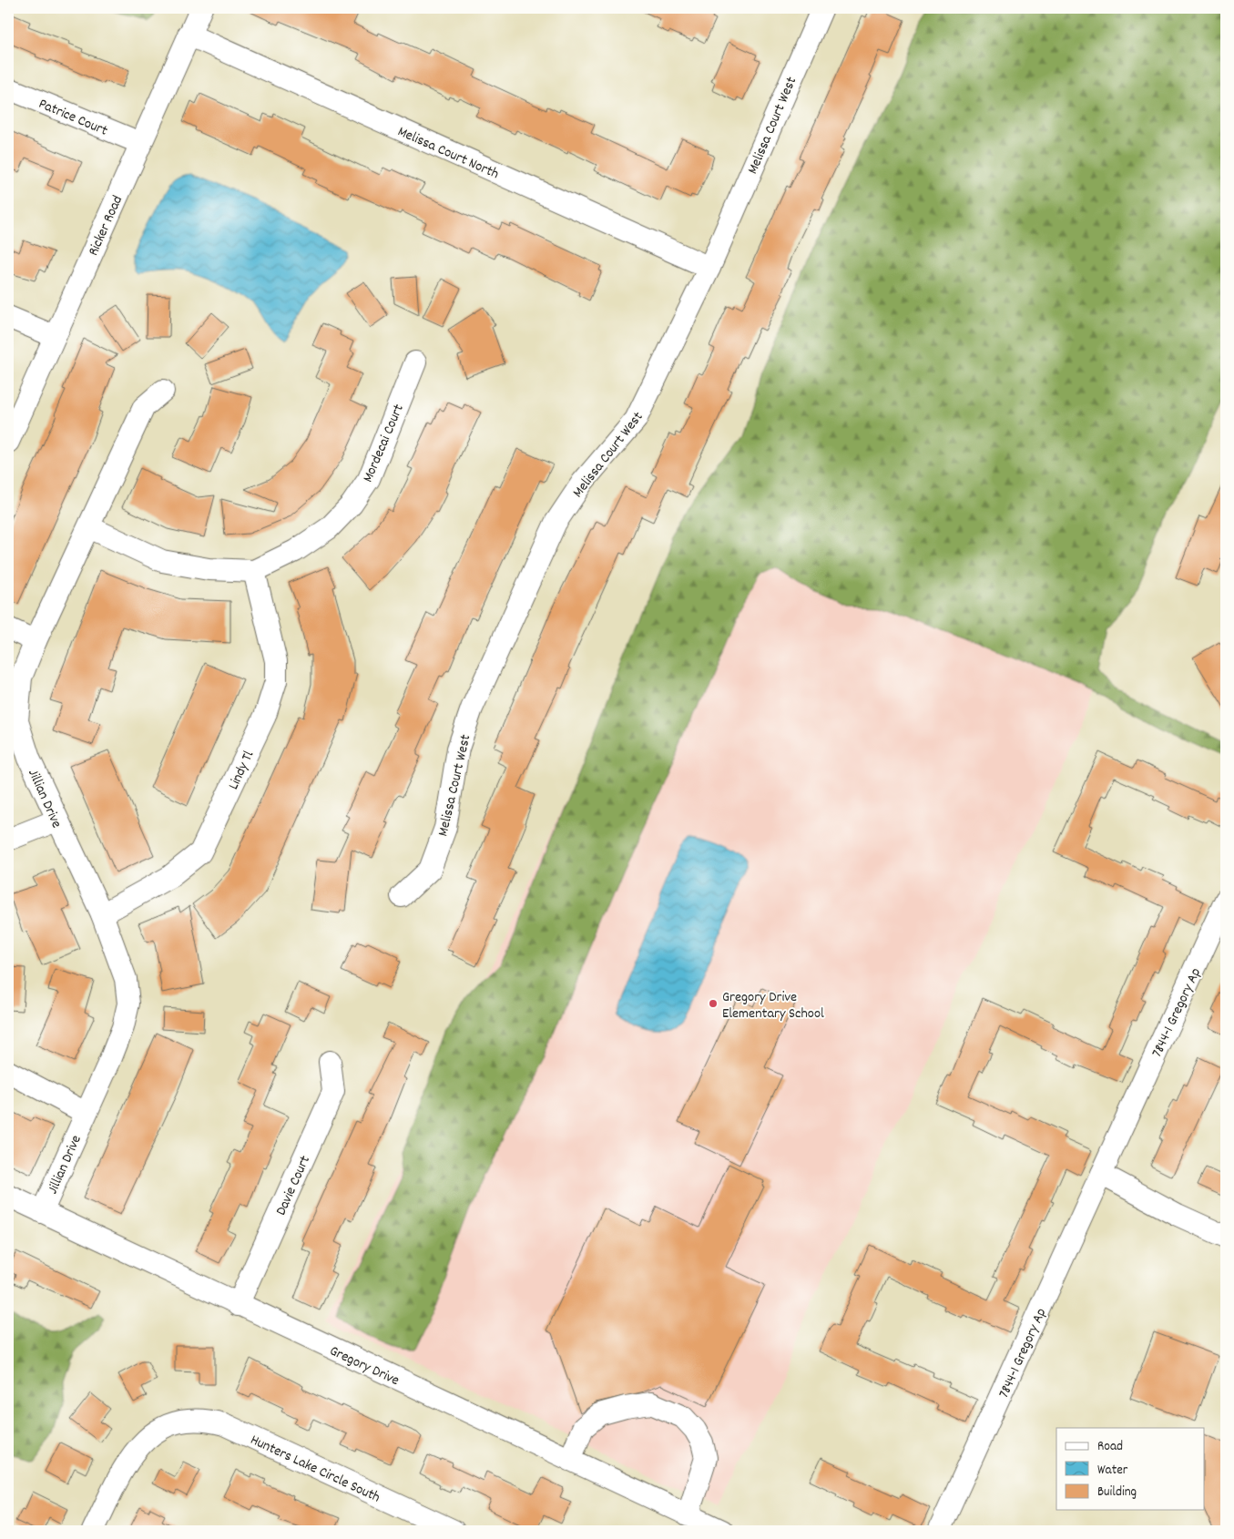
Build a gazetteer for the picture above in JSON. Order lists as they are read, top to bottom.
{
  "streets": {
    "street": [
      "Patrice Court",
      "Melissa Court West",
      "Melissa Court North",
      "Ricker Road",
      "Mordecai Court",
      "Lindy Tl",
      "Jillian Drive",
      "7844-1 Gregory Ap",
      "Davie Court",
      "Gregory Drive",
      "Hunters Lake Circle South"
    ]
  },
  "crossings": [
    ["Patrice Court", "Ricker Road"],
    ["Melissa Court West", "Melissa Court North"],
    ["Melissa Court North", "Ricker Road"],
    ["Mordecai Court", "Lindy Tl"],
    ["Mordecai Court", "Jillian Drive"],
    ["Lindy Tl", "Jillian Drive"],
    ["Jillian Drive", "Gregory Drive"],
    ["Davie Court", "Gregory Drive"]
  ],
  "places": ["Gregory Drive Elementary School"],
  "legend": ["Road", "Water", "Building"]
}
